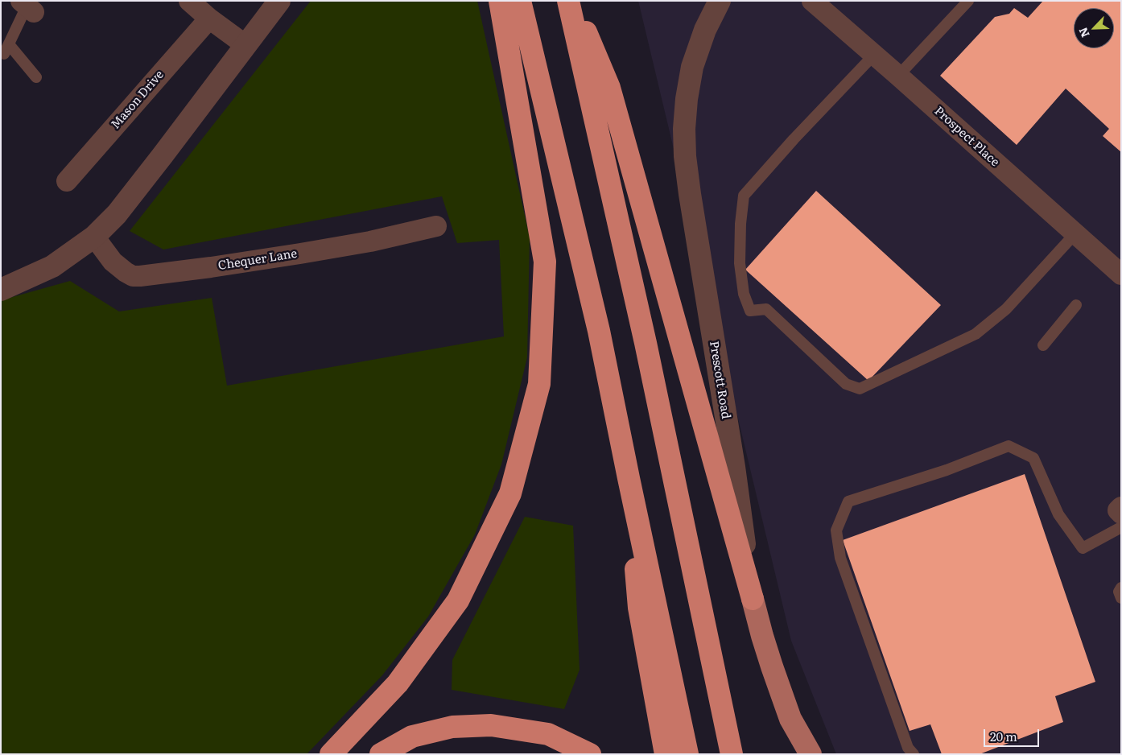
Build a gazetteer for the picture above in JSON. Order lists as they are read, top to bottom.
{
  "streets": {
    "main road": ["Prescott Road"],
    "street": ["Mason Drive", "Prospect Place", "Chequer Lane"]
  },
  "scale_bar": "20 m",
  "north": "bottom left"
}
